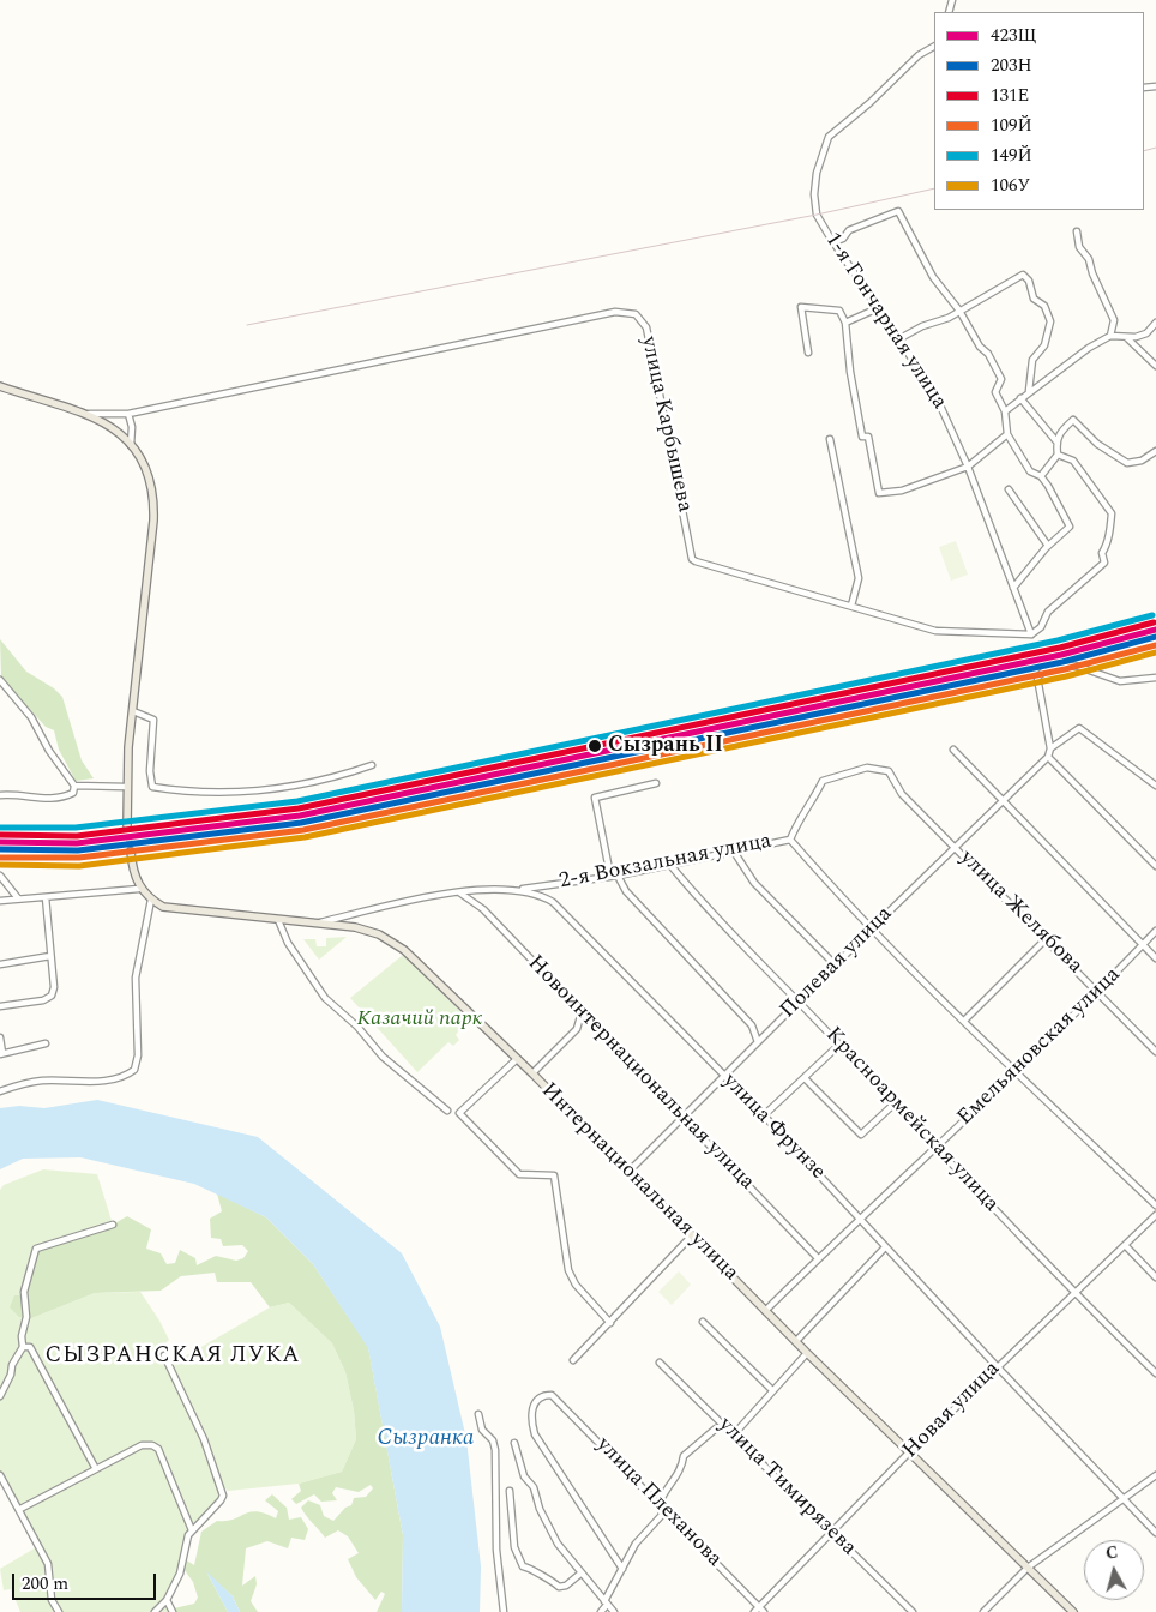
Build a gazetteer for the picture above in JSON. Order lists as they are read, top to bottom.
{
  "streets": {
    "main road": ["Интернациональная улица"],
    "street": [
      "1-я Гончарная улица",
      "улица Карбышева",
      "2-я Вокзальная улица",
      "улица Желябова",
      "Полевая улица",
      "Емельяновская улица",
      "Новоинтернациональная улица",
      "Красноармейская улица",
      "улица Фрунзе",
      "Новая улица",
      "улица Тимирязева",
      "улица Плеханова"
    ]
  },
  "crossings": [
    ["1-я Гончарная улица", "улица Карбышева"],
    ["2-я Вокзальная улица", "улица Желябова"],
    ["2-я Вокзальная улица", "Красноармейская улица"],
    ["2-я Вокзальная улица", "улица Фрунзе"],
    ["улица Желябова", "Полевая улица"],
    ["улица Желябова", "Емельяновская улица"],
    ["Полевая улица", "Новоинтернациональная улица"],
    ["Полевая улица", "Красноармейская улица"],
    ["Полевая улица", "улица Фрунзе"],
    ["Полевая улица", "Интернациональная улица"],
    ["Емельяновская улица", "Новоинтернациональная улица"],
    ["Емельяновская улица", "Красноармейская улица"],
    ["Емельяновская улица", "улица Фрунзе"],
    ["Емельяновская улица", "Интернациональная улица"],
    ["Новоинтернациональная улица", "улица Фрунзе"],
    ["Красноармейская улица", "Новая улица"],
    ["улица Фрунзе", "Интернациональная улица"],
    ["улица Фрунзе", "Новая улица"],
    ["Интернациональная улица", "Новая улица"],
    ["Новая улица", "улица Тимирязева"],
    ["Новая улица", "улица Плеханова"]
  ],
  "districts": ["СЫЗРАНСКАЯ ЛУКА"],
  "water": ["Сызранка"],
  "parks": ["Казачий парк"],
  "places": ["Сызрань II"],
  "lines": [
    "transit line 149Й",
    "transit line 131Е",
    "transit line 423Щ",
    "transit line 203Н",
    "transit line 109Й",
    "transit line 106У"
  ],
  "legend": [
    "423Щ",
    "203Н",
    "131Е",
    "109Й",
    "149Й",
    "106У"
  ],
  "scale_bar": "200 m",
  "north": "top"
}
